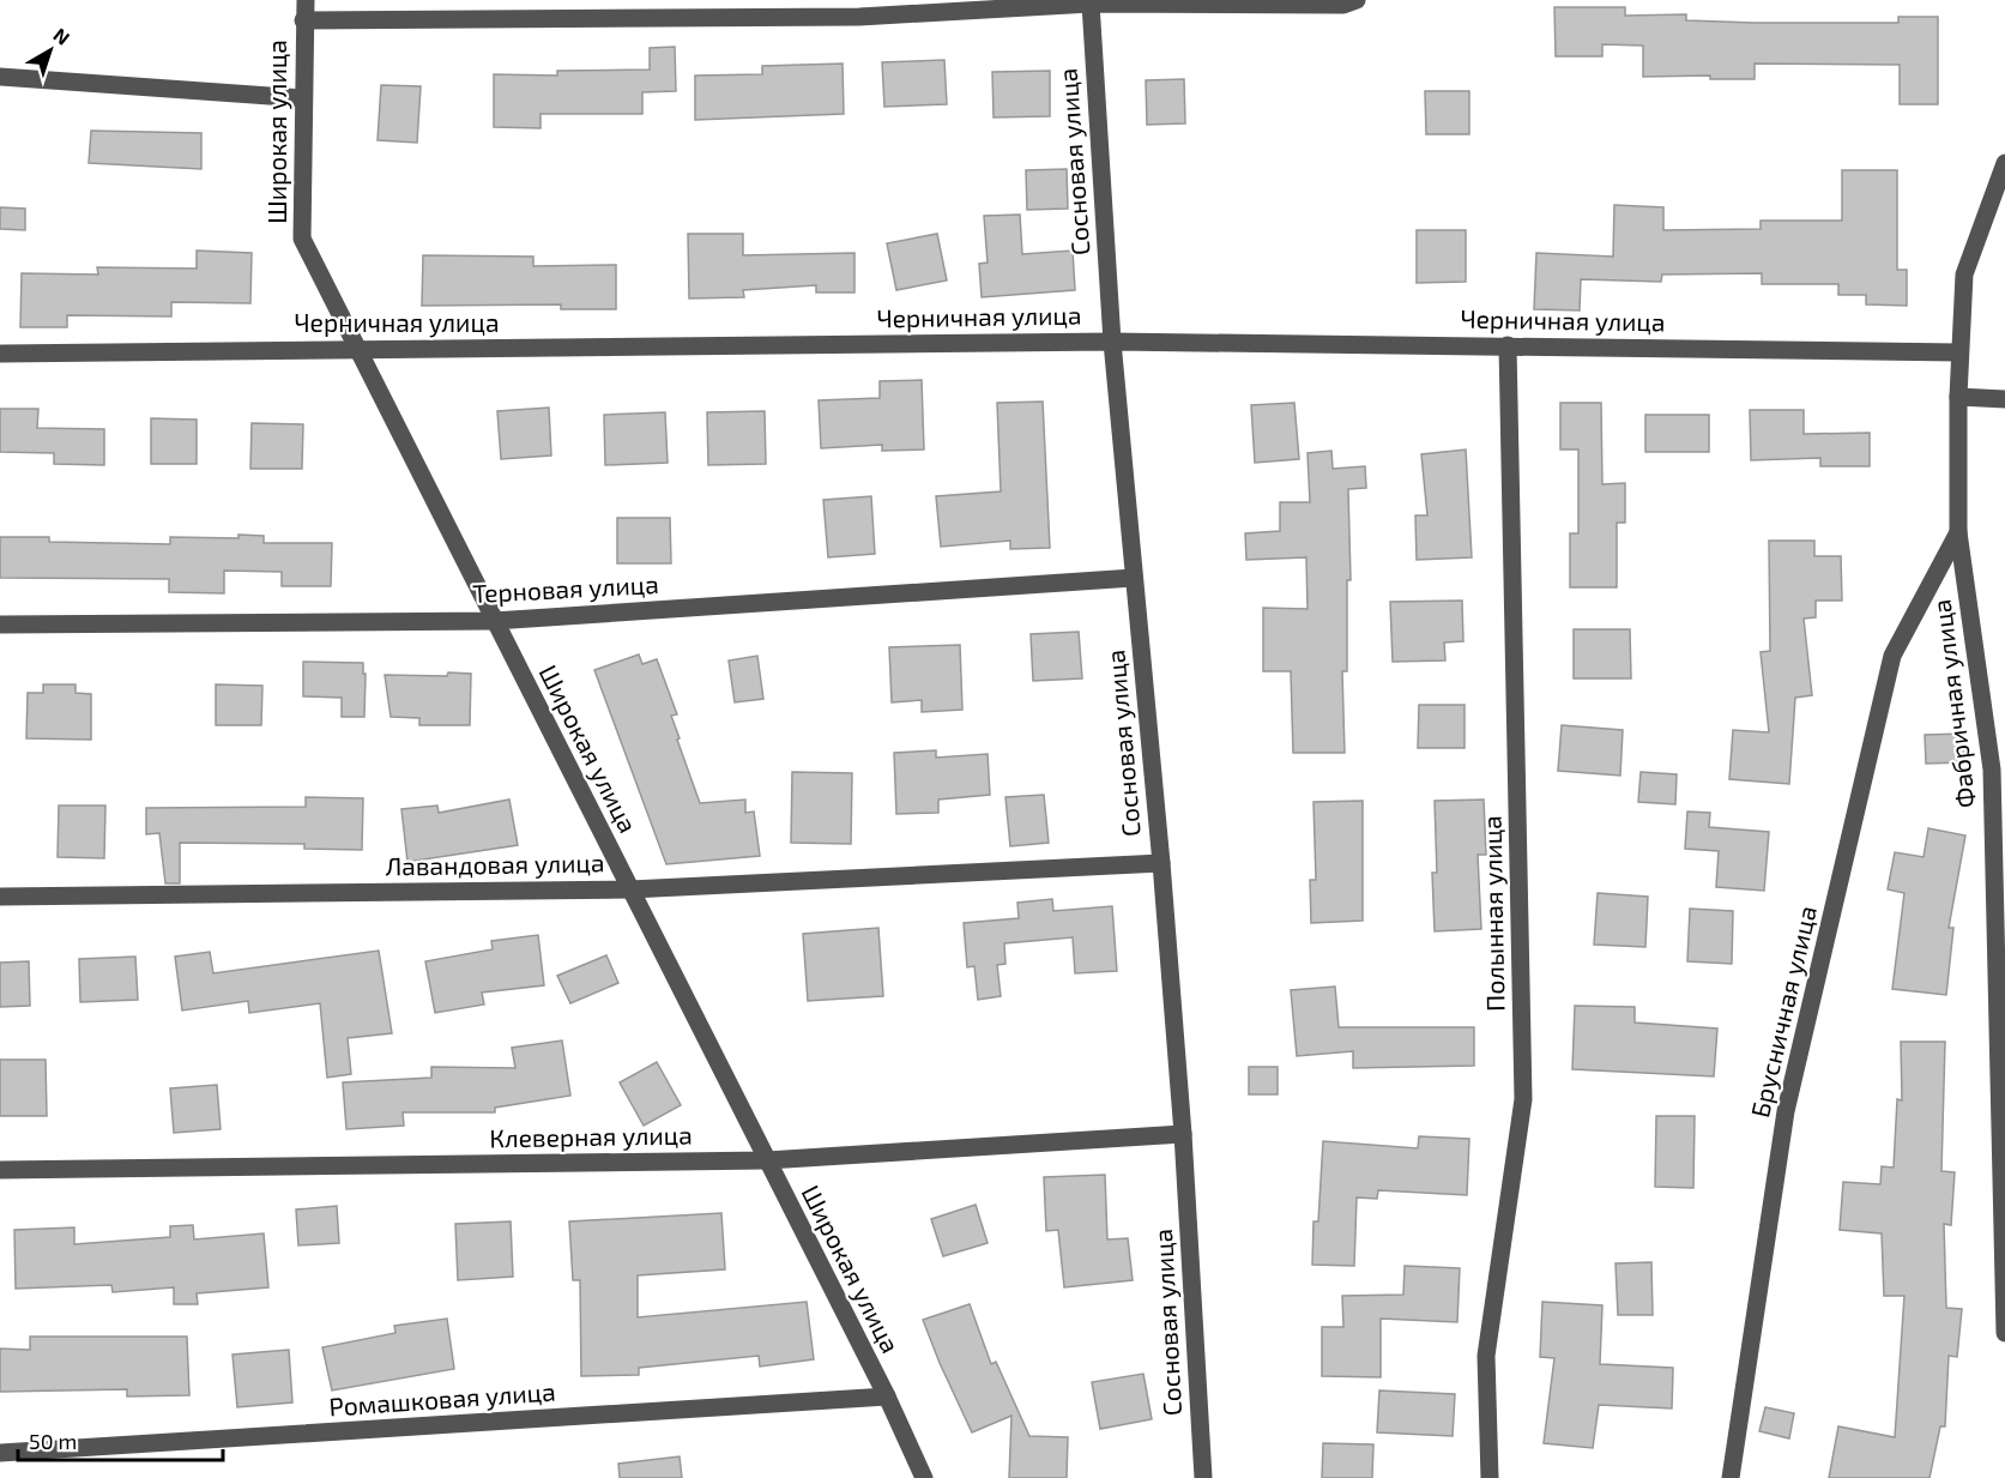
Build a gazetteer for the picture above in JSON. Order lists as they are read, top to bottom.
{
  "streets": {
    "street": [
      "Широкая улица",
      "Сосновая улица",
      "Черничная улица",
      "Терновая улица",
      "Фабричная улица",
      "Лавандовая улица",
      "Полынная улица",
      "Брусничная улица",
      "Клеверная улица",
      "Ромашковая улица"
    ]
  },
  "crossings": [
    ["Широкая улица", "Черничная улица"],
    ["Широкая улица", "Терновая улица"],
    ["Широкая улица", "Лавандовая улица"],
    ["Широкая улица", "Клеверная улица"],
    ["Широкая улица", "Ромашковая улица"],
    ["Сосновая улица", "Черничная улица"],
    ["Сосновая улица", "Терновая улица"],
    ["Сосновая улица", "Лавандовая улица"],
    ["Сосновая улица", "Клеверная улица"],
    ["Черничная улица", "Фабричная улица"],
    ["Черничная улица", "Полынная улица"],
    ["Фабричная улица", "Брусничная улица"]
  ],
  "scale_bar": "50 m",
  "north": "top right"
}
